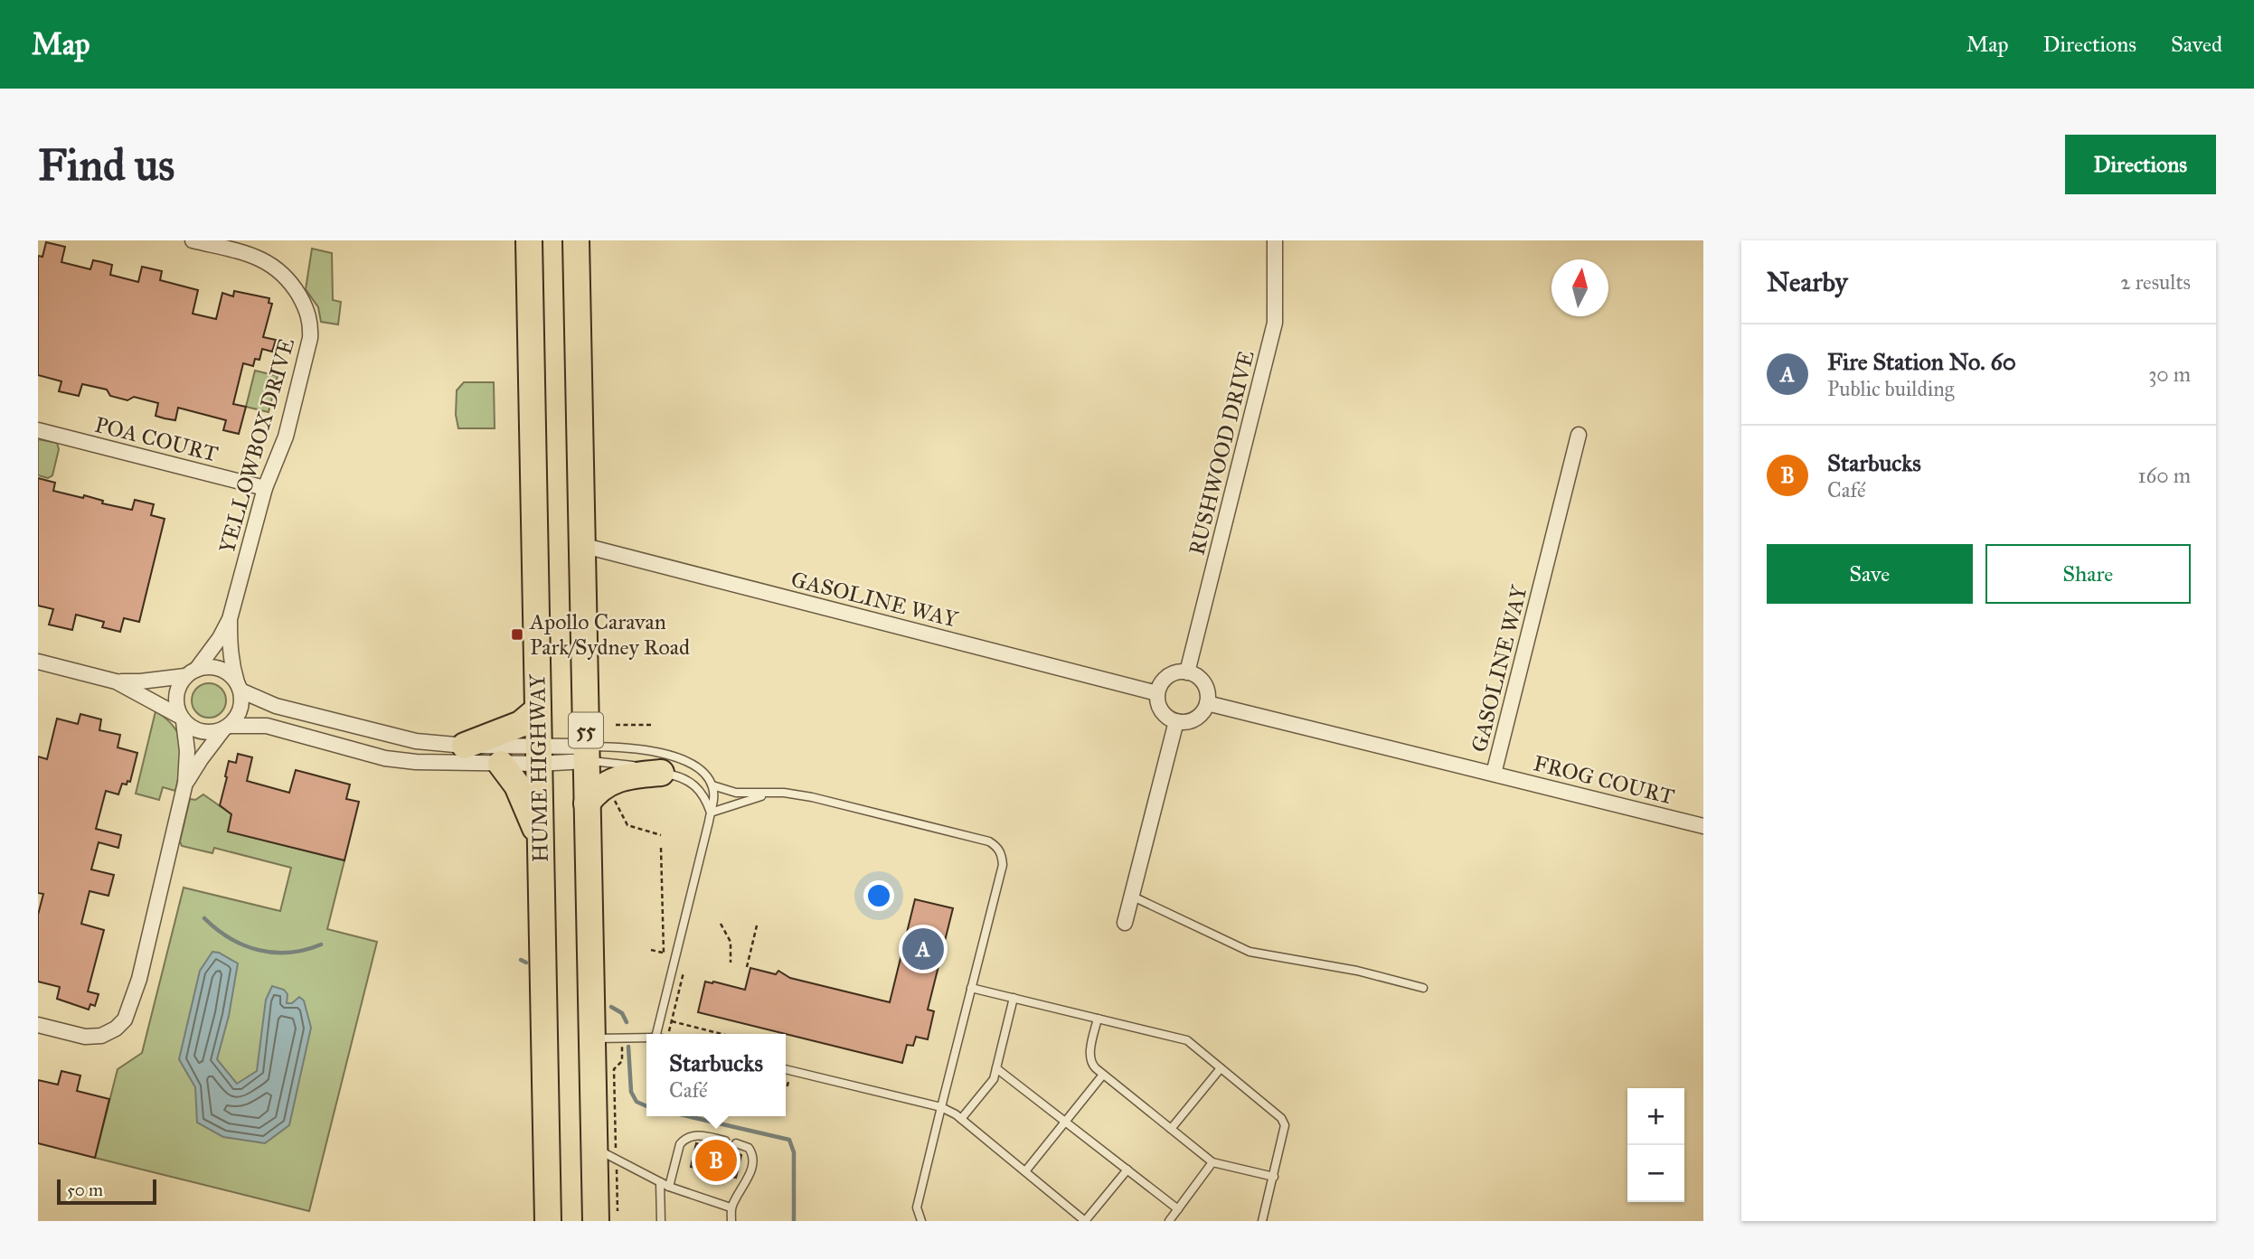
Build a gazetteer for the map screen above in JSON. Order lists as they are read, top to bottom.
{
  "streets": {
    "highway": ["55", "HUME HIGHWAY"],
    "street": [
      "POA COURT",
      "YELLOWBOX DRIVE",
      "RUSHWOOD DRIVE",
      "GASOLINE WAY",
      "FROG COURT"
    ]
  },
  "crossings": [
    ["POA COURT", "YELLOWBOX DRIVE"],
    ["RUSHWOOD DRIVE", "GASOLINE WAY"],
    ["GASOLINE WAY", "55"],
    ["GASOLINE WAY", "FROG COURT"]
  ],
  "places": {
    "transit": ["Apollo Caravan Park/Sydney Road"]
  },
  "scale_bar": "50 m",
  "north": "top",
  "page": {
    "header": "Map",
    "nav": ["Map", "Directions", "Saved"],
    "buttons": [
      "Directions",
      ["Save", "Share"]
    ],
    "title": "Find us",
    "heading": ["Nearby", "2 results"],
    "list": [
      {
        "mark": "A",
        "name": "Fire Station No. 60",
        "note": "Public building",
        "value": "30 m"
      },
      {
        "mark": "B",
        "name": "Starbucks",
        "note": "Café",
        "value": "160 m"
      }
    ],
    "pins": ["A", "B"],
    "popup": ["Starbucks", "Café"],
    "map_buttons": ["+", "−"],
    "scale": "50 m"
  }
}
